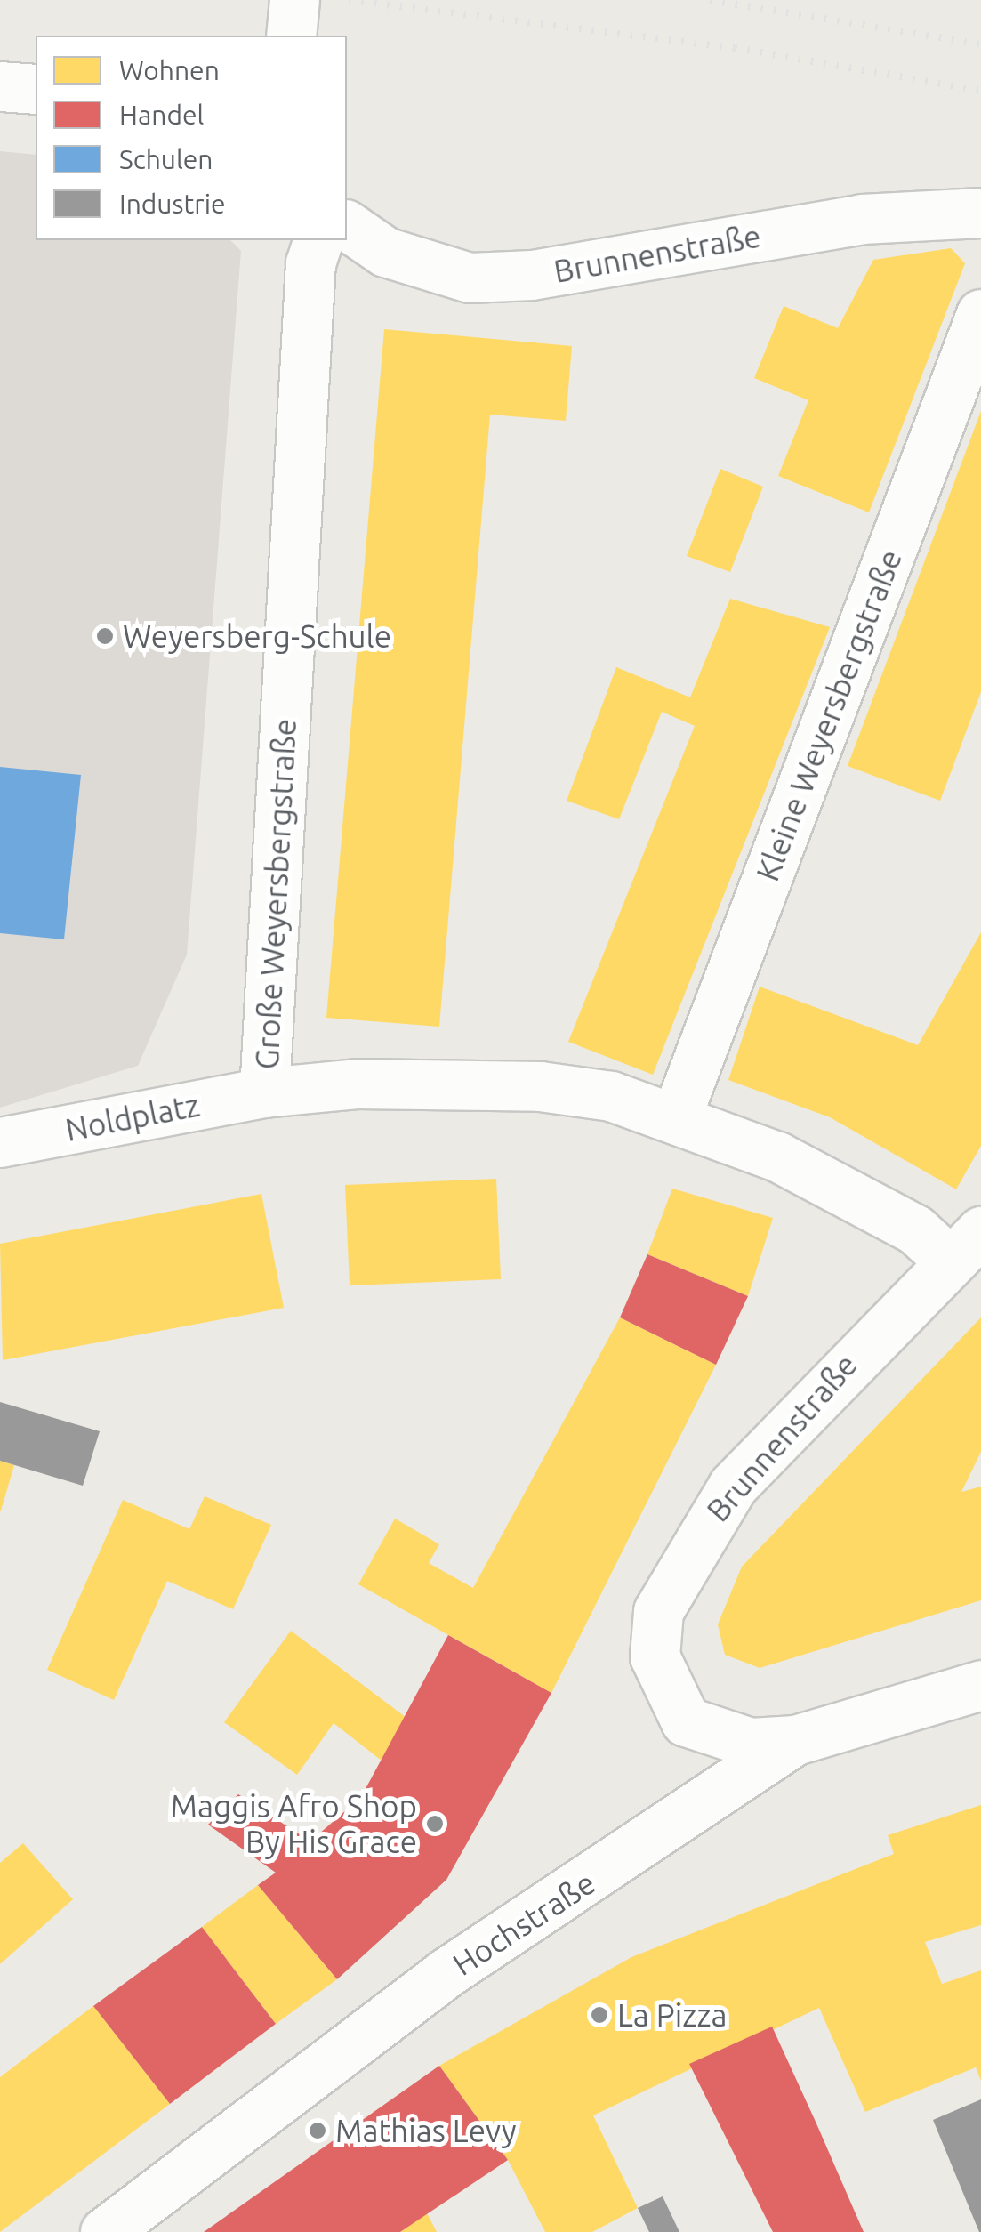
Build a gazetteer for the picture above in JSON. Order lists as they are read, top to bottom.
{
  "streets": {
    "street": [
      "Brunnenstraße",
      "Kleine Weyersbergstraße",
      "Große Weyersbergstraße",
      "Noldplatz",
      "Hochstraße"
    ]
  },
  "crossings": [
    ["Brunnenstraße", "Große Weyersbergstraße"],
    ["Brunnenstraße", "Hochstraße"],
    ["Kleine Weyersbergstraße", "Große Weyersbergstraße"],
    ["Große Weyersbergstraße", "Noldplatz"]
  ],
  "places": [
    "Weyersberg-Schule",
    "Maggis Afro Shop By His Grace",
    "La Pizza",
    "Mathias Levy"
  ],
  "legend": [
    "Wohnen",
    "Handel",
    "Schulen",
    "Industrie"
  ]
}
